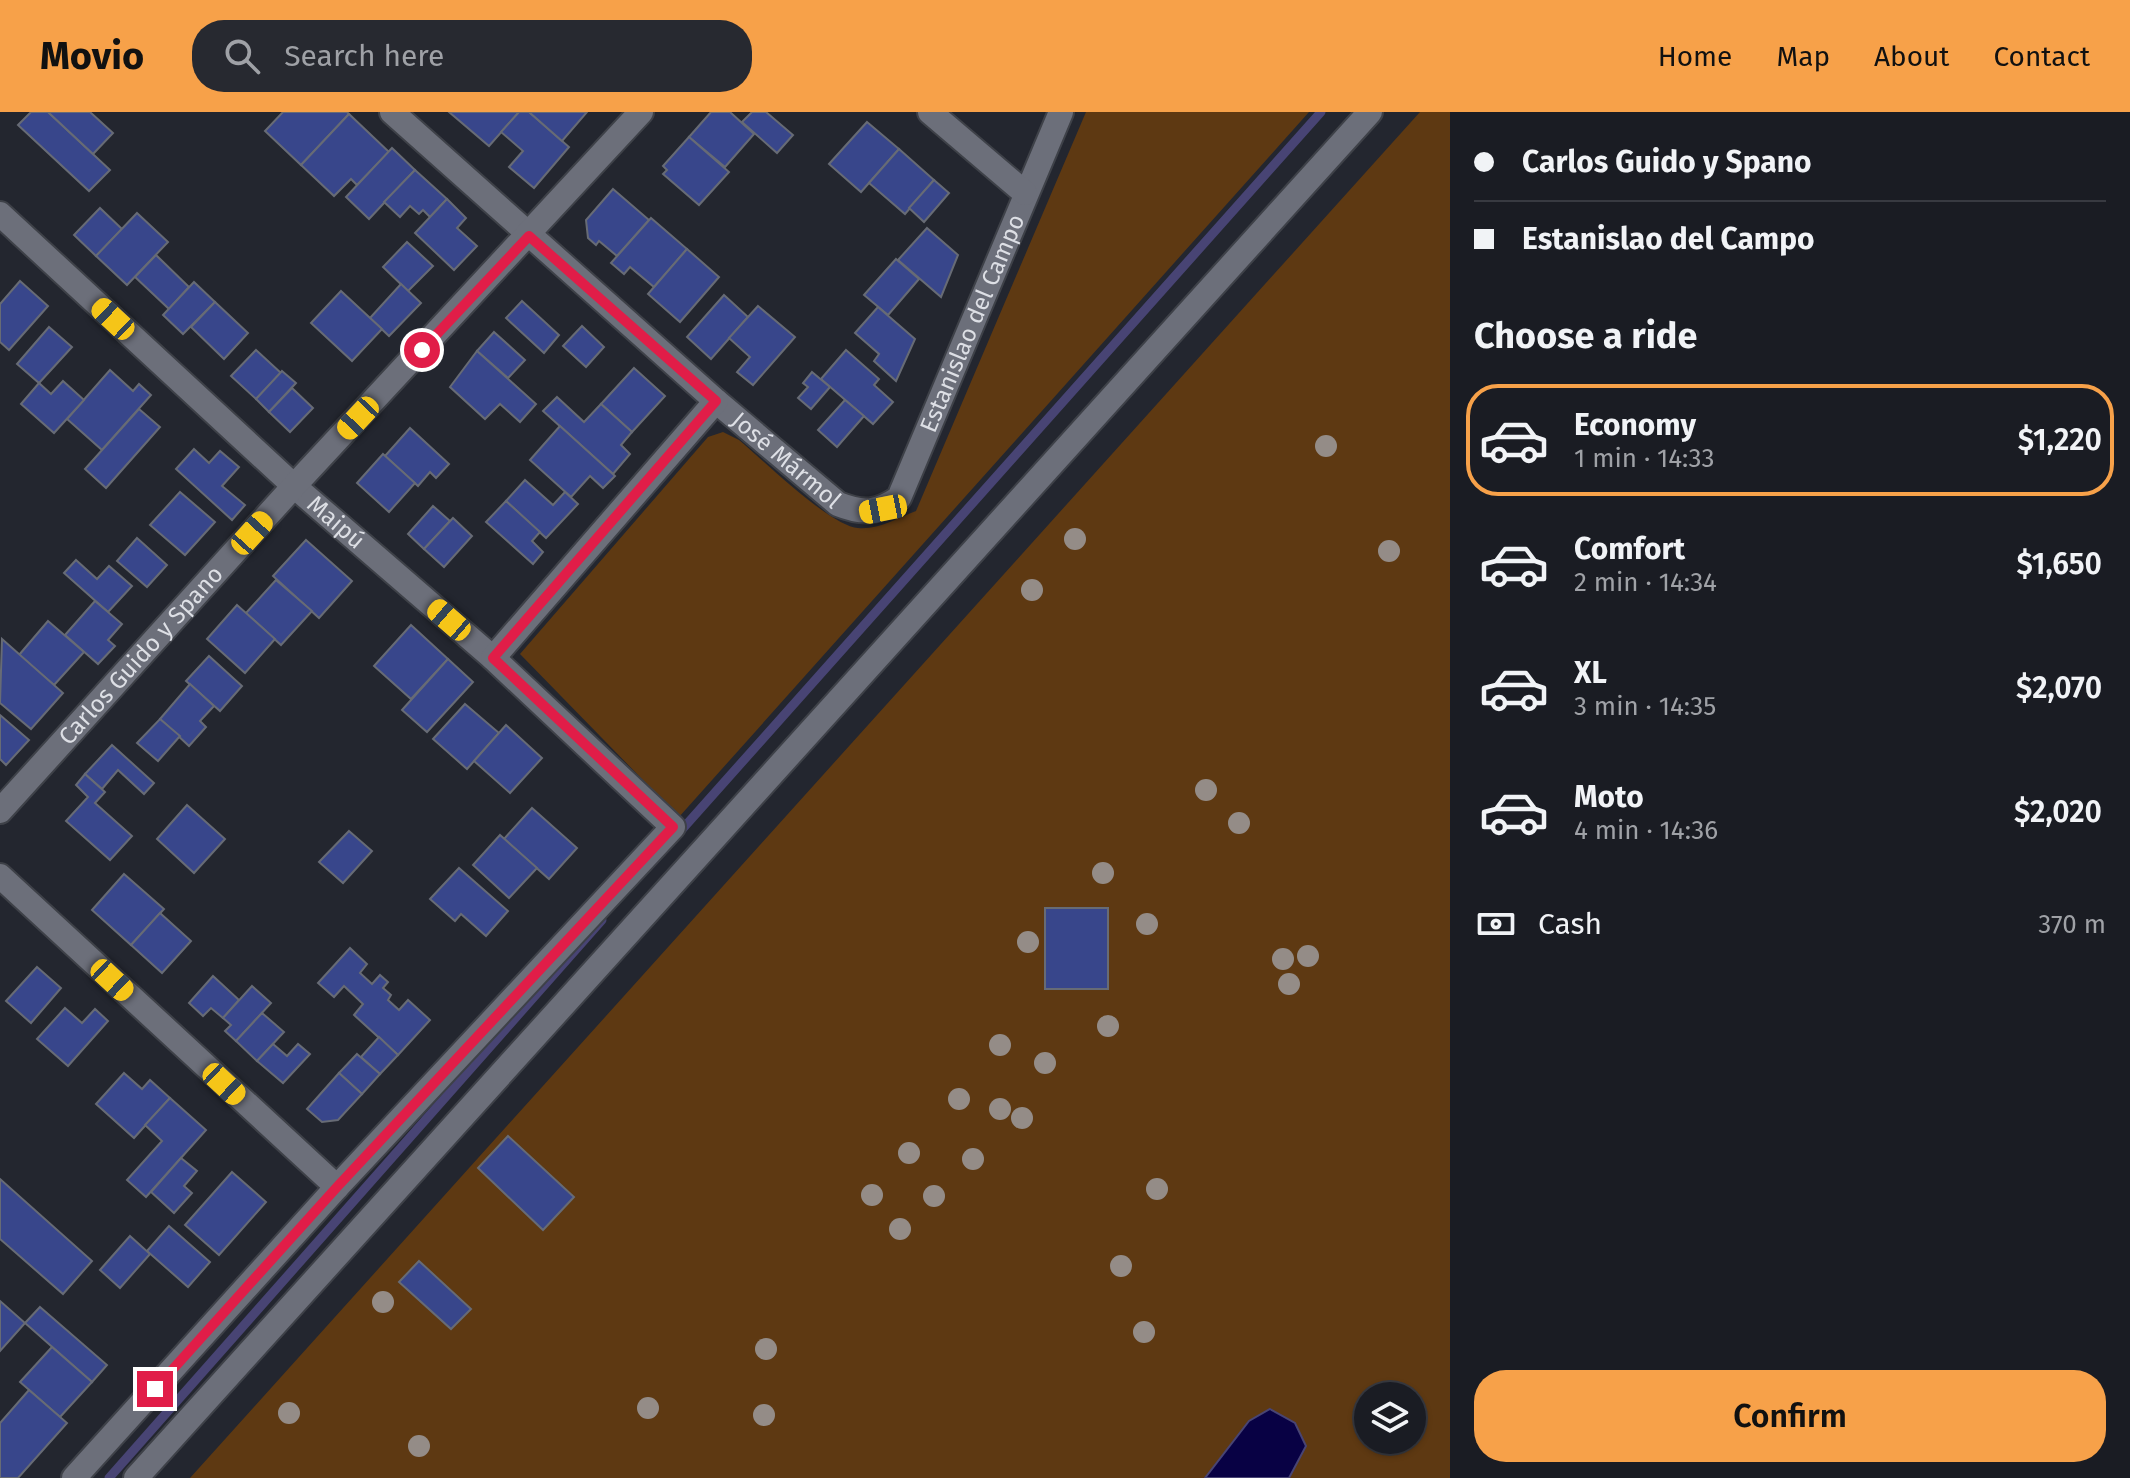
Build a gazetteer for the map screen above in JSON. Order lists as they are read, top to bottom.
{
  "streets": {
    "street": [
      "Estanislao del Campo",
      "José Mármol",
      "Maipú",
      "Carlos Guido y Spano"
    ]
  },
  "crossings": [
    ["Estanislao del Campo", "José Mármol"],
    ["José Mármol", "Carlos Guido y Spano"],
    ["Maipú", "Carlos Guido y Spano"]
  ],
  "page": {
    "header": "Movio",
    "search": "Search here",
    "nav": [
      "Home",
      "Map",
      "About",
      "Contact"
    ],
    "banner": ["Carlos Guido y Spano", "Estanislao del Campo"],
    "heading": "Choose a ride",
    "list": [
      {
        "name": "Economy",
        "note": "1 min · 14:33",
        "value": "$1,220"
      },
      {
        "name": "Comfort",
        "note": "2 min · 14:34",
        "value": "$1,650"
      },
      {
        "name": "XL",
        "note": "3 min · 14:35",
        "value": "$2,070"
      },
      {
        "name": "Moto",
        "note": "4 min · 14:36",
        "value": "$2,020"
      }
    ],
    "pay": ["Cash", "370 m"],
    "buttons": "Confirm"
  }
}
